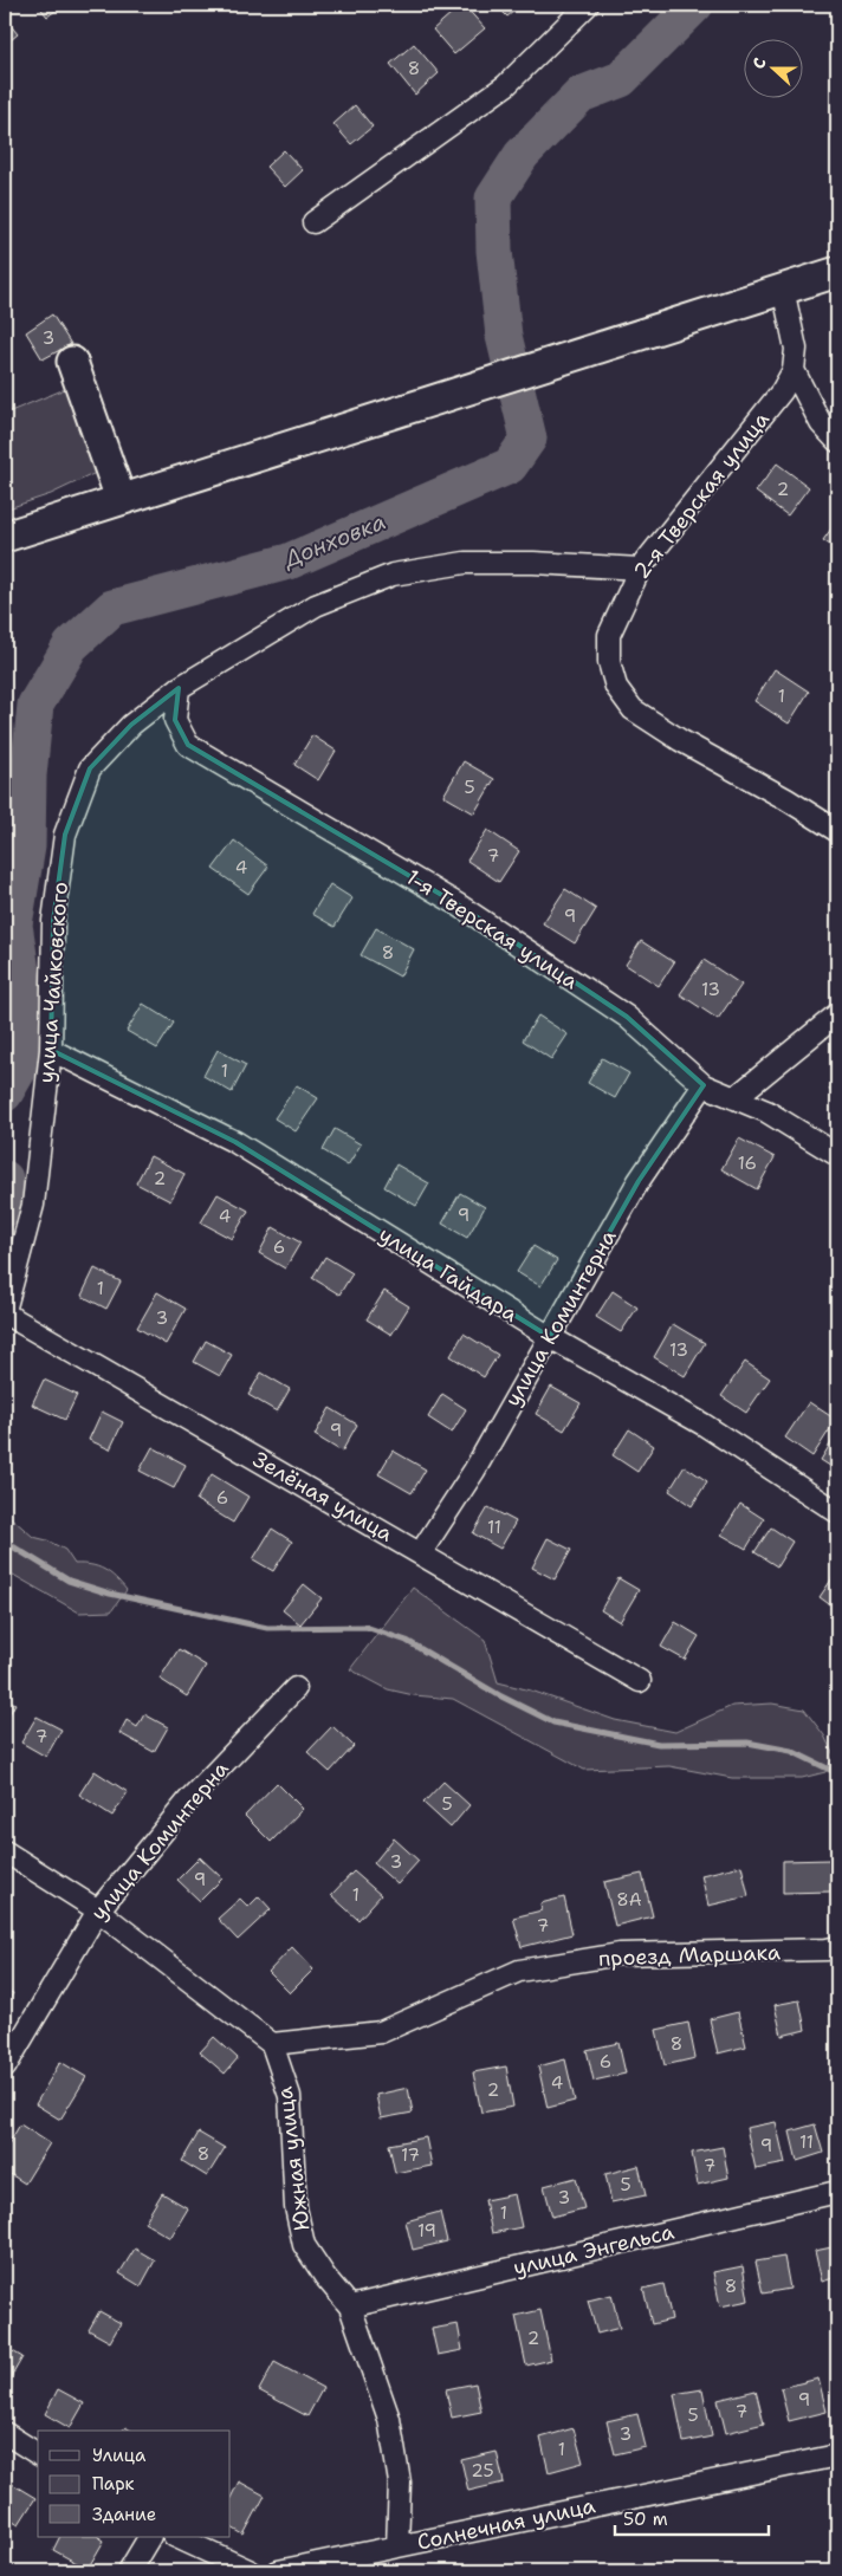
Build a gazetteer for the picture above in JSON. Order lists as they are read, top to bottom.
{
  "streets": {
    "street": [
      "2-я Тверская улица",
      "1-я Тверская улица",
      "улица Чайковского",
      "улица Гайдара",
      "улица Коминтерна",
      "Зелёная улица",
      "проезд Маршака",
      "Южная улица",
      "улица Энгельса",
      "Солнечная улица"
    ]
  },
  "crossings": [
    ["2-я Тверская улица", "улица Чайковского"],
    ["1-я Тверская улица", "улица Чайковского"],
    ["1-я Тверская улица", "улица Коминтерна"],
    ["улица Чайковского", "улица Гайдара"],
    ["улица Чайковского", "Зелёная улица"],
    ["улица Гайдара", "улица Коминтерна"],
    ["улица Коминтерна", "Зелёная улица"],
    ["проезд Маршака", "Южная улица"],
    ["Южная улица", "улица Энгельса"],
    ["Южная улица", "Солнечная улица"]
  ],
  "water": ["Донховка"],
  "house_numbers": [
    "8",
    "3",
    "2",
    "1",
    "5",
    "7",
    "4",
    "9",
    "8",
    "13",
    "1",
    "16",
    "2",
    "9",
    "4",
    "6",
    "1",
    "3",
    "13",
    "9",
    "6",
    "11",
    "7",
    "5",
    "3",
    "9",
    "1",
    "8А",
    "7",
    "8",
    "6",
    "4",
    "2",
    "11",
    "9",
    "8",
    "17",
    "7",
    "5",
    "3",
    "1",
    "19",
    "8",
    "2",
    "9",
    "7",
    "5",
    "3",
    "1",
    "25"
  ],
  "legend": ["Улица", "Парк", "Здание"],
  "scale_bar": "50 m",
  "north": "left"
}
